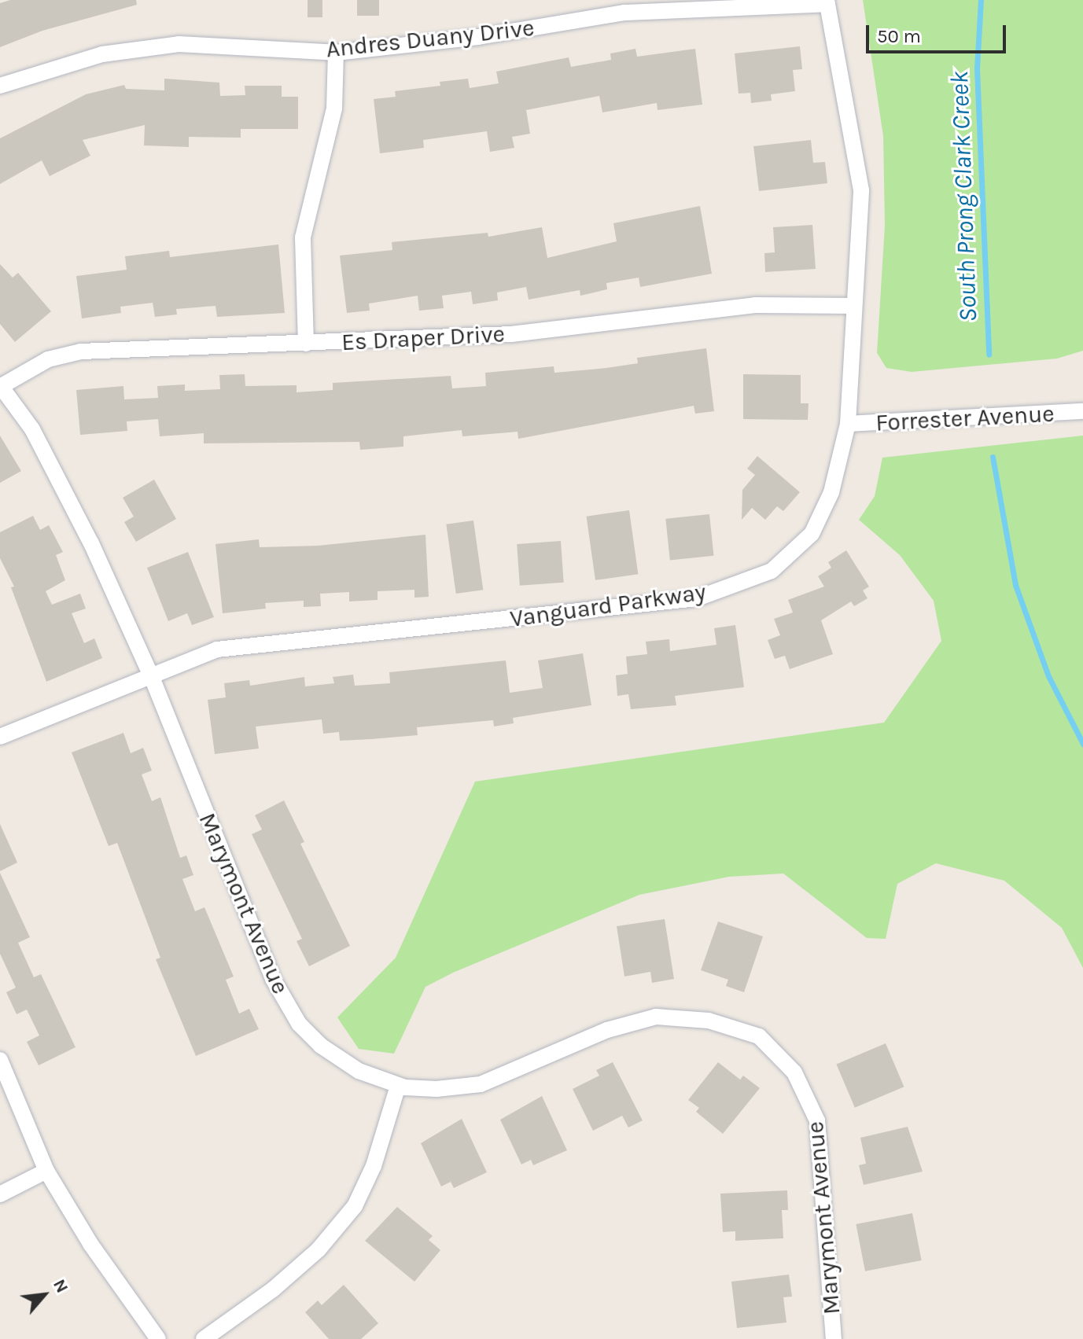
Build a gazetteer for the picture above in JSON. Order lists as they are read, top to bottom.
{
  "streets": {
    "street": [
      "Andres Duany Drive",
      "Es Draper Drive",
      "Forrester Avenue",
      "Vanguard Parkway",
      "Marymont Avenue"
    ]
  },
  "crossings": [
    ["Andres Duany Drive", "Vanguard Parkway"],
    ["Es Draper Drive", "Vanguard Parkway"],
    ["Es Draper Drive", "Marymont Avenue"],
    ["Forrester Avenue", "Vanguard Parkway"],
    ["Vanguard Parkway", "Marymont Avenue"]
  ],
  "water": ["South Prong Clark Creek"],
  "scale_bar": "50 m",
  "north": "top right"
}
